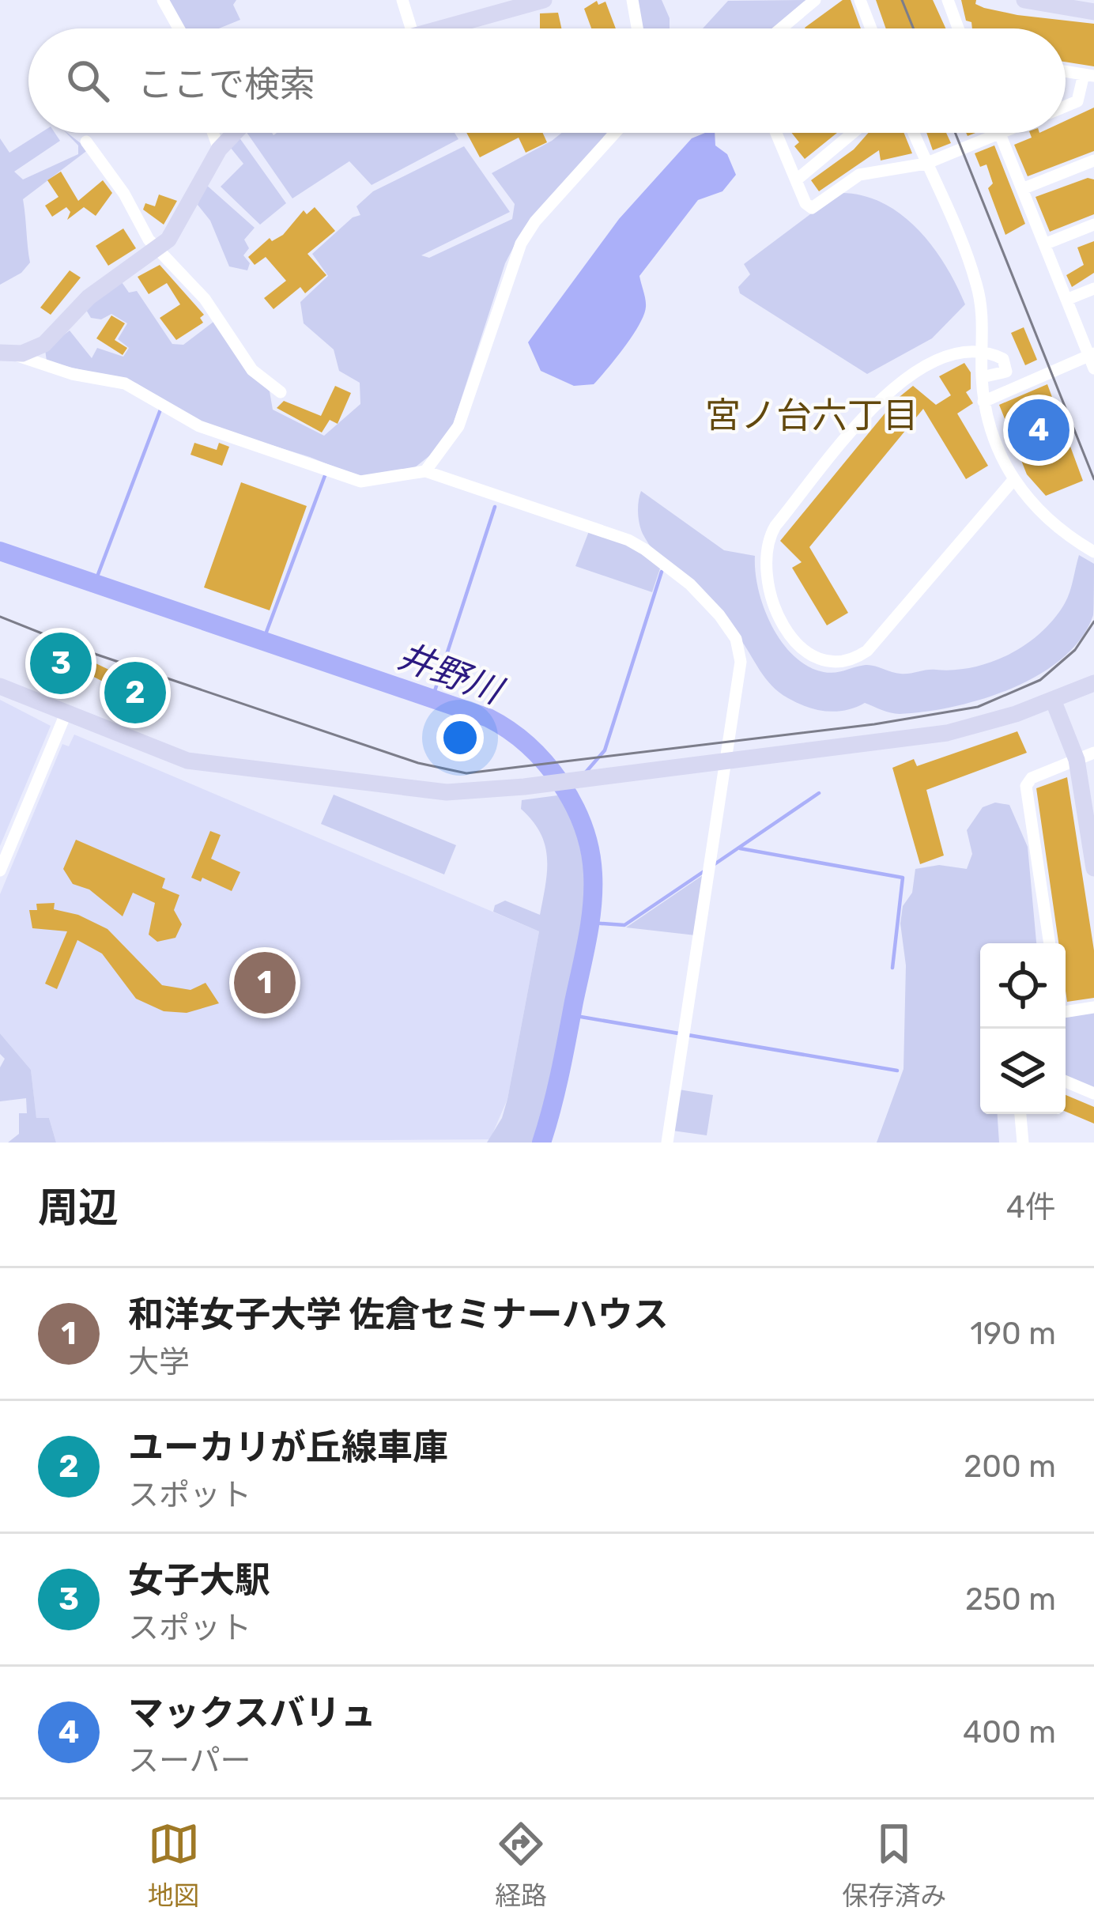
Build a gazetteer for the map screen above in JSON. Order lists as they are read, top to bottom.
{
  "districts": ["宮ノ台六丁目"],
  "water": ["井野川"],
  "page": {
    "search": "ここで検索",
    "pins": [
      "4",
      "3",
      "2",
      "1"
    ],
    "heading": ["周辺", "4件"],
    "list": [
      {
        "mark": "1",
        "name": "和洋女子大学 佐倉セミナーハウス",
        "note": "大学",
        "value": "190 m"
      },
      {
        "mark": "2",
        "name": "ユーカリが丘線車庫",
        "note": "スポット",
        "value": "200 m"
      },
      {
        "mark": "3",
        "name": "女子大駅",
        "note": "スポット",
        "value": "250 m"
      },
      {
        "mark": "4",
        "name": "マックスバリュ",
        "note": "スーパー",
        "value": "400 m"
      }
    ],
    "nav": ["地図", "経路", "保存済み"]
  }
}
